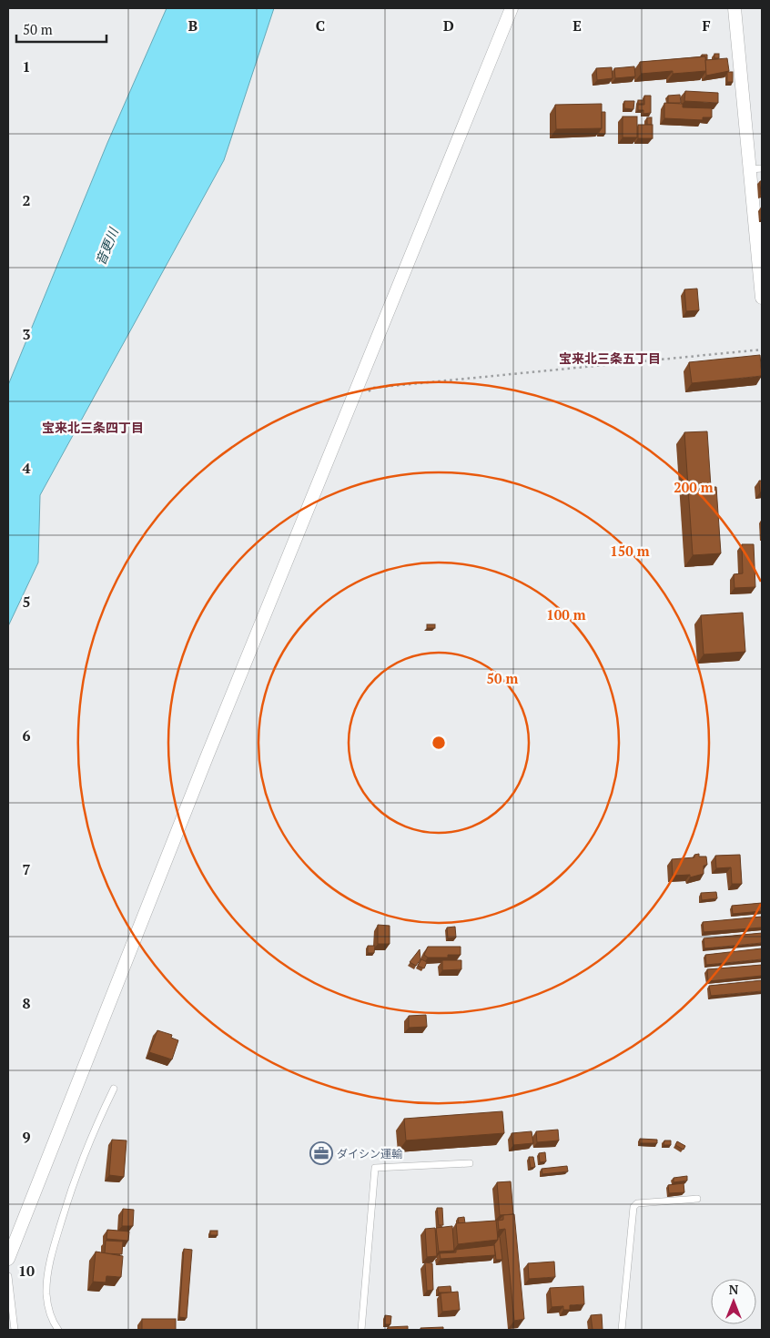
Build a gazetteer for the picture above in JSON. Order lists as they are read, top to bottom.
{
  "districts": ["宝来北三条五丁目", "宝来北三条四丁目"],
  "water": ["音更川"],
  "places": {
    "office": ["ダイシン運輸"]
  },
  "scale_bar": "50 m",
  "north": "top",
  "grid": {
    "columns": [
      "B",
      "C",
      "D",
      "E",
      "F"
    ],
    "rows": [
      "1",
      "2",
      "3",
      "4",
      "5",
      "6",
      "7",
      "8",
      "9",
      "10"
    ]
  },
  "rings": [
    "200 m",
    "150 m",
    "100 m",
    "50 m"
  ]
}
